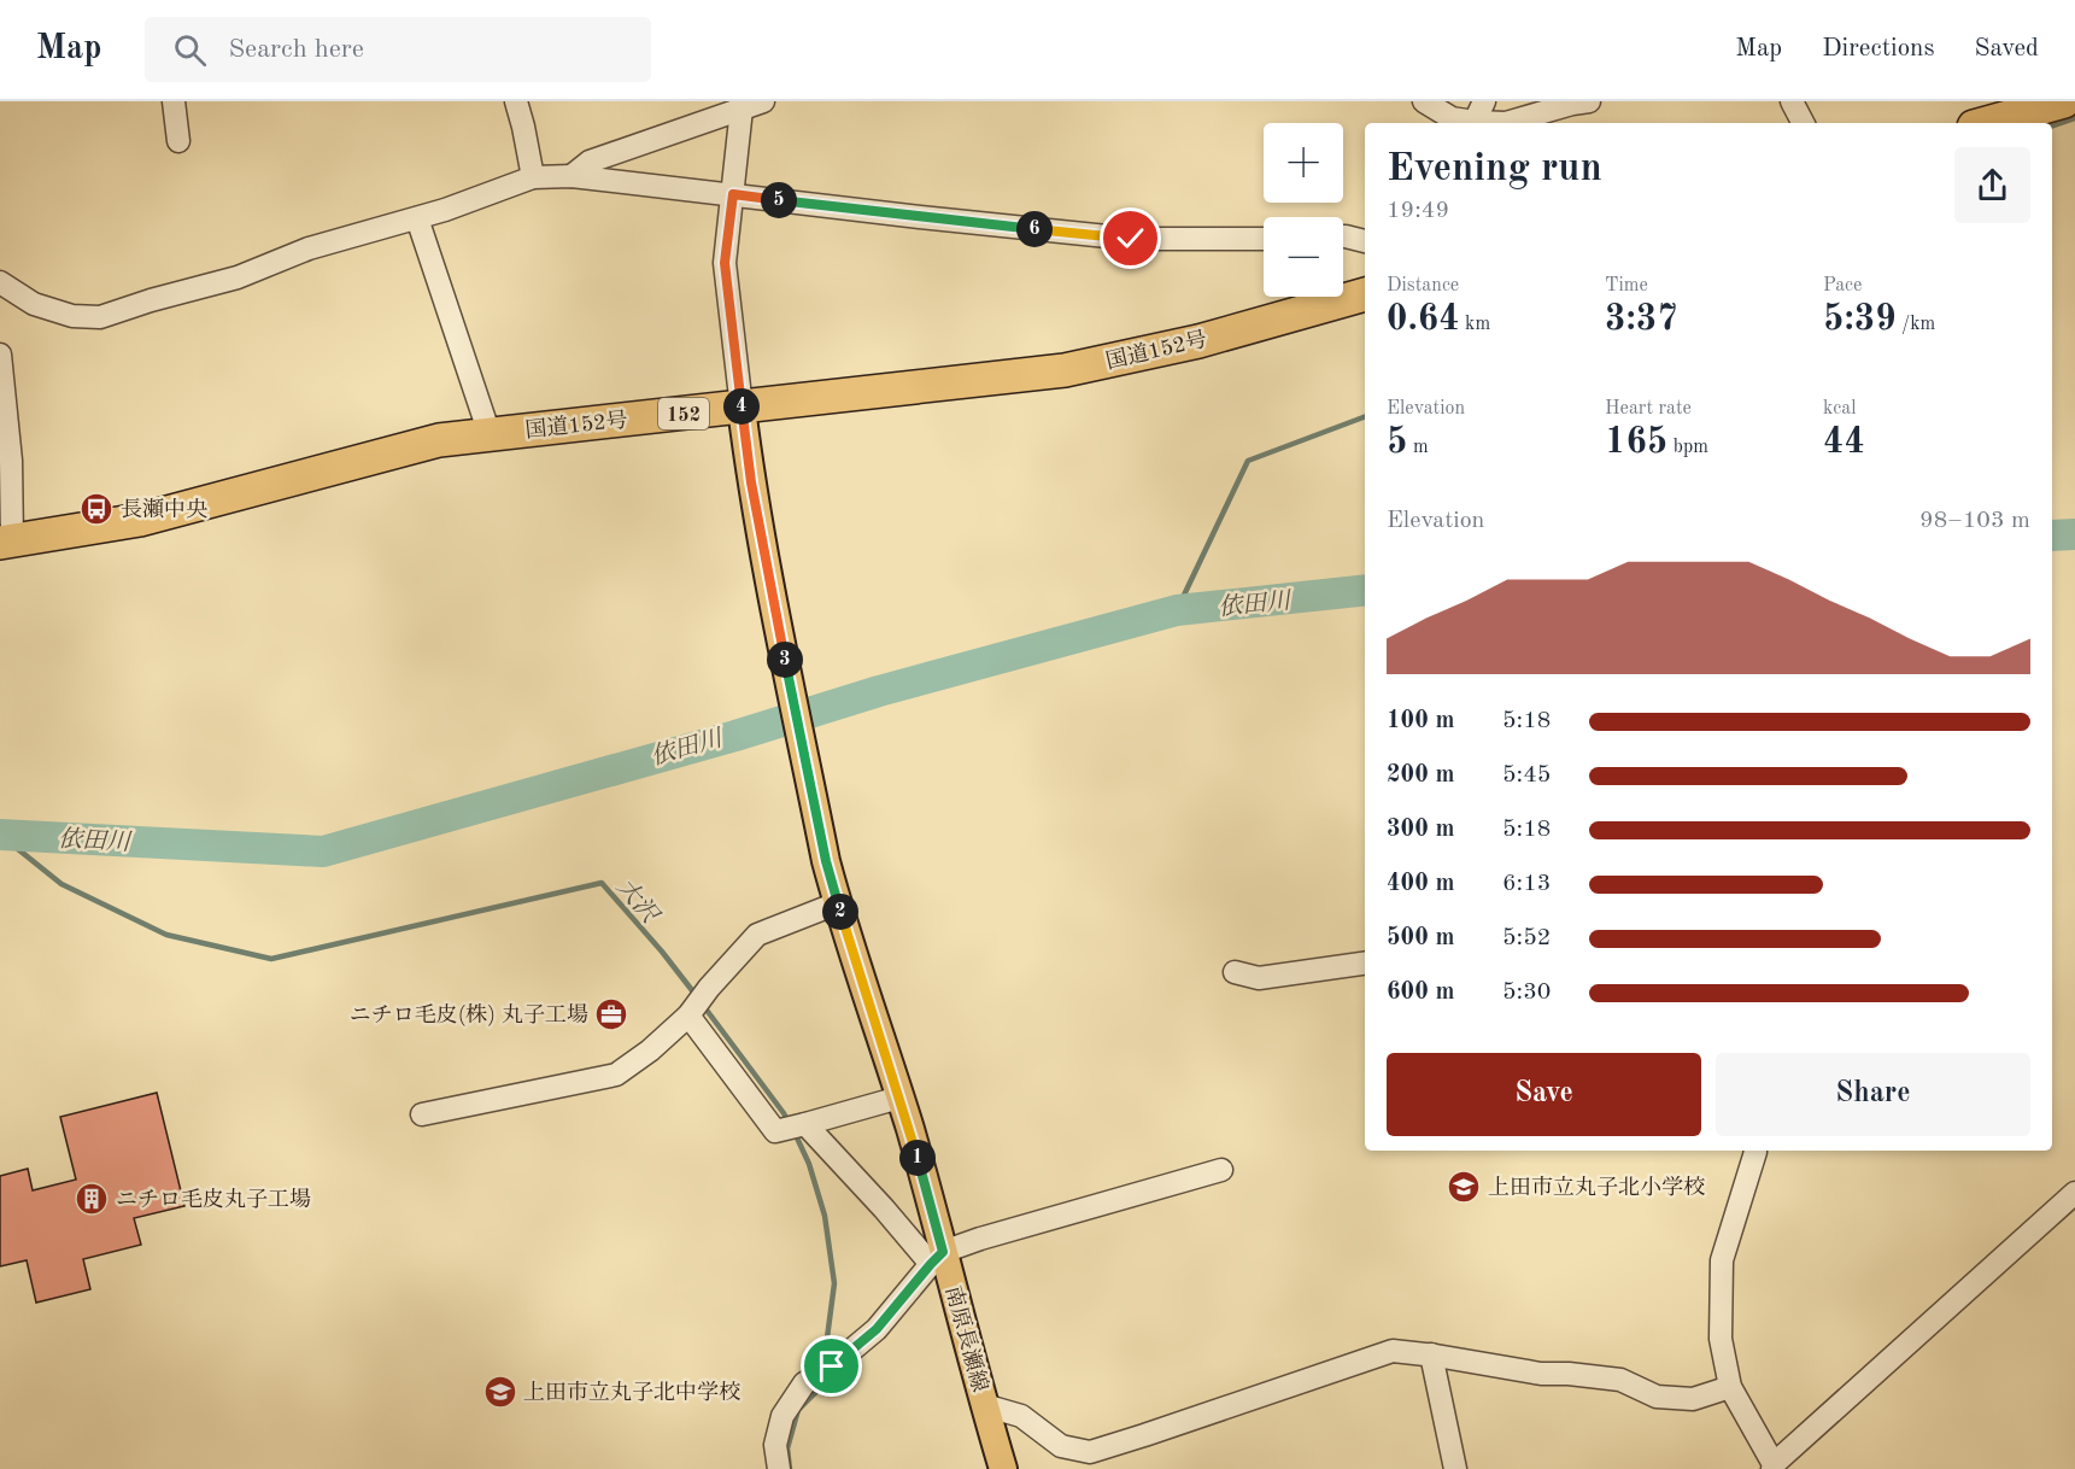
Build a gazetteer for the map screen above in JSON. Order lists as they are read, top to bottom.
{
  "streets": {
    "highway": ["国道152号", "152"],
    "main road": ["南原長瀬線"]
  },
  "crossings": [
    ["国道152号", "南原長瀬線"]
  ],
  "water": ["依田川", "大沢"],
  "places": {
    "bus stop": ["長瀬中央"],
    "office": ["ニチロ毛皮(株) 丸子工場"],
    "school or university": ["上田市立丸子北小学校", "上田市立丸子北中学校"],
    "building": ["ニチロ毛皮丸子工場"]
  },
  "page": {
    "header": "Map",
    "search": "Search here",
    "nav": ["Map", "Directions", "Saved"],
    "map_buttons": ["+", "−"],
    "heading": ["Evening run", "19:49"],
    "pins": [
      "5",
      "6",
      "4",
      "3",
      "2",
      "1"
    ],
    "stats": [
      ["Distance", "0.64 km"],
      ["Time", "3:37"],
      ["Pace", "5:39 /km"],
      ["Elevation", "5 m"],
      ["Heart rate", "165 bpm"],
      ["kcal", "44"]
    ],
    "chart": ["Elevation", "98–103 m"],
    "list": [
      {
        "name": "100 m",
        "note": "5:18"
      },
      {
        "name": "200 m",
        "note": "5:45"
      },
      {
        "name": "300 m",
        "note": "5:18"
      },
      {
        "name": "400 m",
        "note": "6:13"
      },
      {
        "name": "500 m",
        "note": "5:52"
      },
      {
        "name": "600 m",
        "note": "5:30"
      }
    ],
    "buttons": ["Save", "Share"]
  }
}
